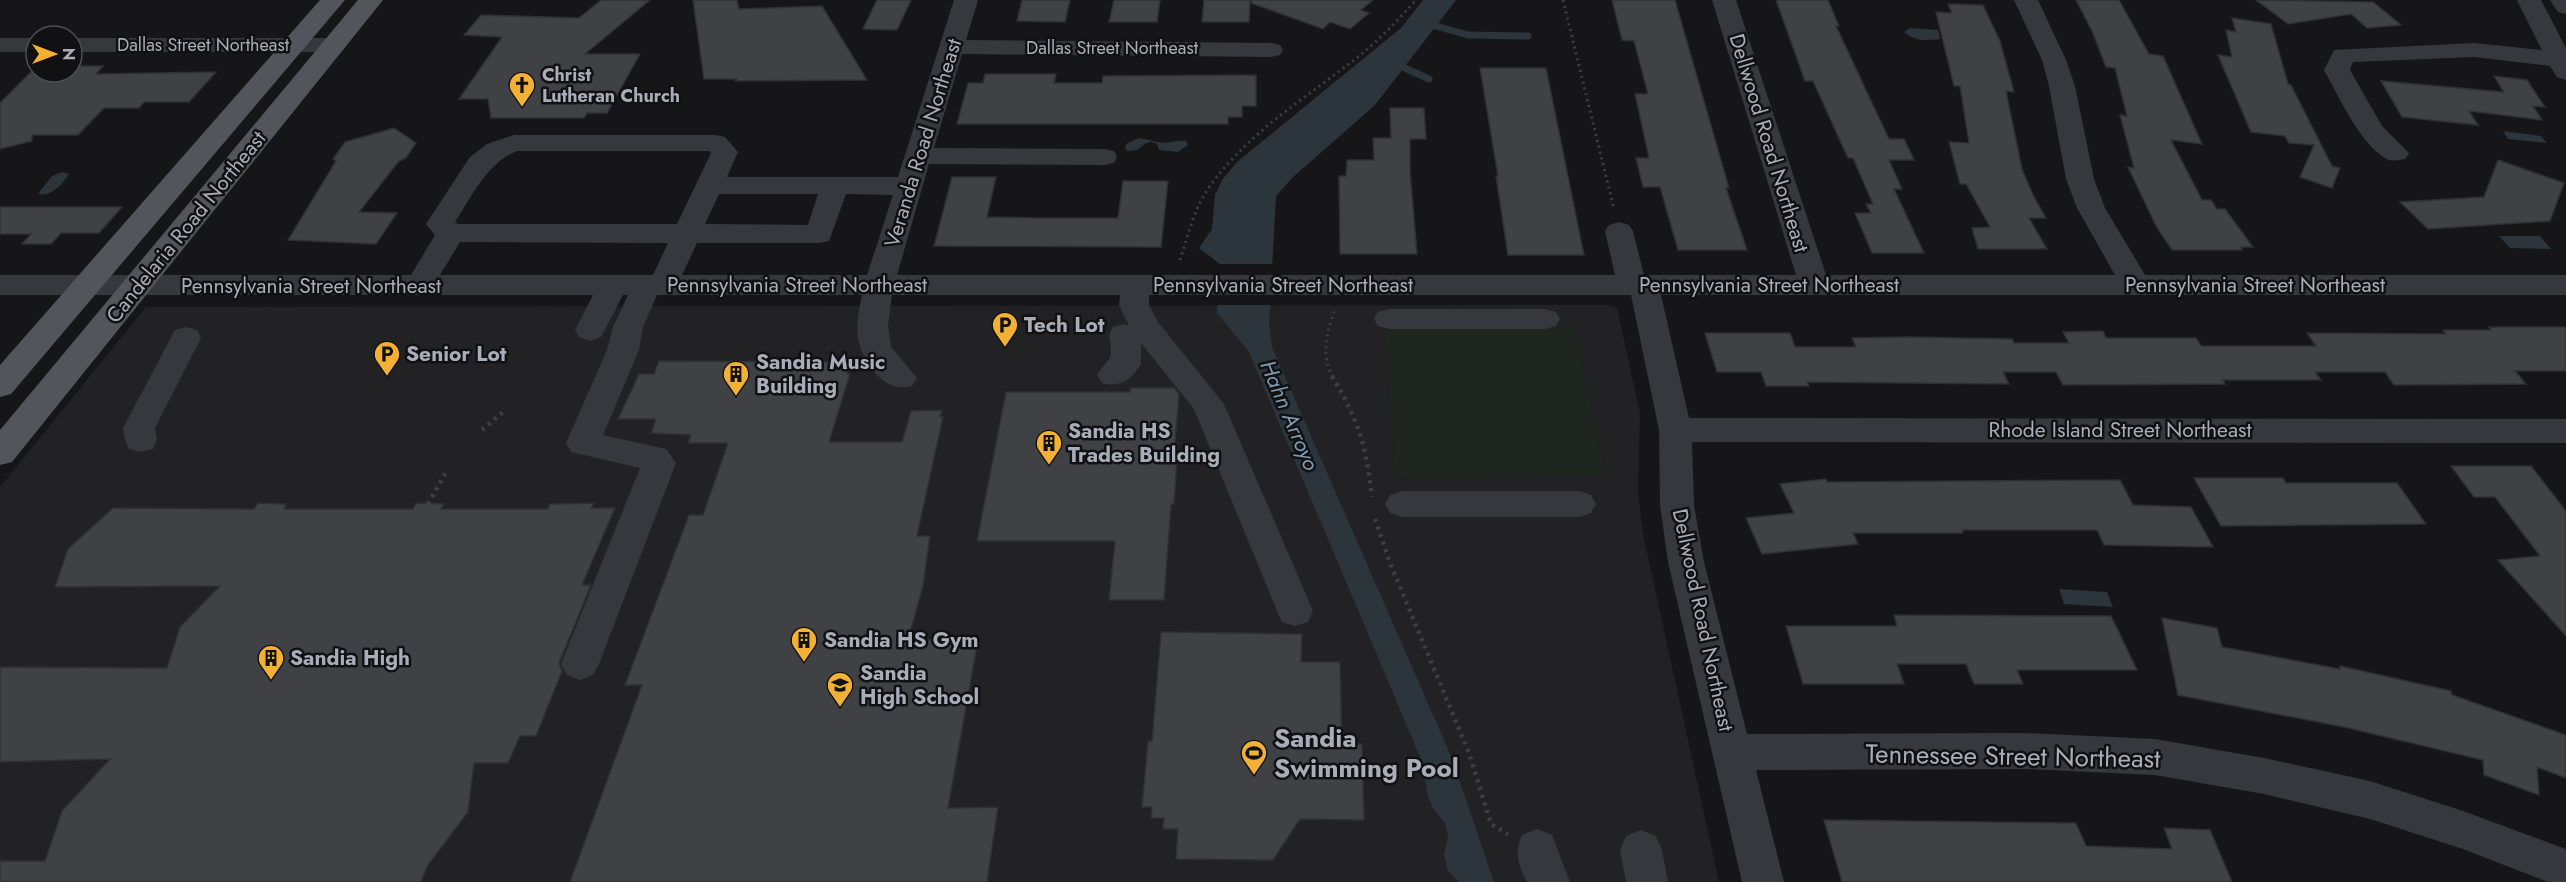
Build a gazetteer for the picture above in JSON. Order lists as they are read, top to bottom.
{
  "streets": {
    "main road": ["Candelaria Road Northeast"],
    "street": [
      "Dallas Street Northeast",
      "Veranda Road Northeast",
      "Dellwood Road Northeast",
      "Pennsylvania Street Northeast",
      "Rhode Island Street Northeast",
      "Tennessee Street Northeast"
    ]
  },
  "crossings": [
    ["Dallas Street Northeast", "Veranda Road Northeast"],
    ["Dallas Street Northeast", "Candelaria Road Northeast"],
    ["Veranda Road Northeast", "Pennsylvania Street Northeast"],
    ["Dellwood Road Northeast", "Pennsylvania Street Northeast"],
    ["Dellwood Road Northeast", "Rhode Island Street Northeast"],
    ["Dellwood Road Northeast", "Tennessee Street Northeast"],
    ["Candelaria Road Northeast", "Pennsylvania Street Northeast"]
  ],
  "water": ["Hahn Arroyo"],
  "places": {
    "church": ["Christ Lutheran Church"],
    "parking": ["Tech Lot", "Senior Lot"],
    "building": [
      "Sandia Music Building",
      "Sandia HS Trades Building",
      "Sandia HS Gym",
      "Sandia High"
    ],
    "school or university": ["Sandia High School"],
    "sports": ["Sandia Swimming Pool"]
  },
  "north": "right"
}
